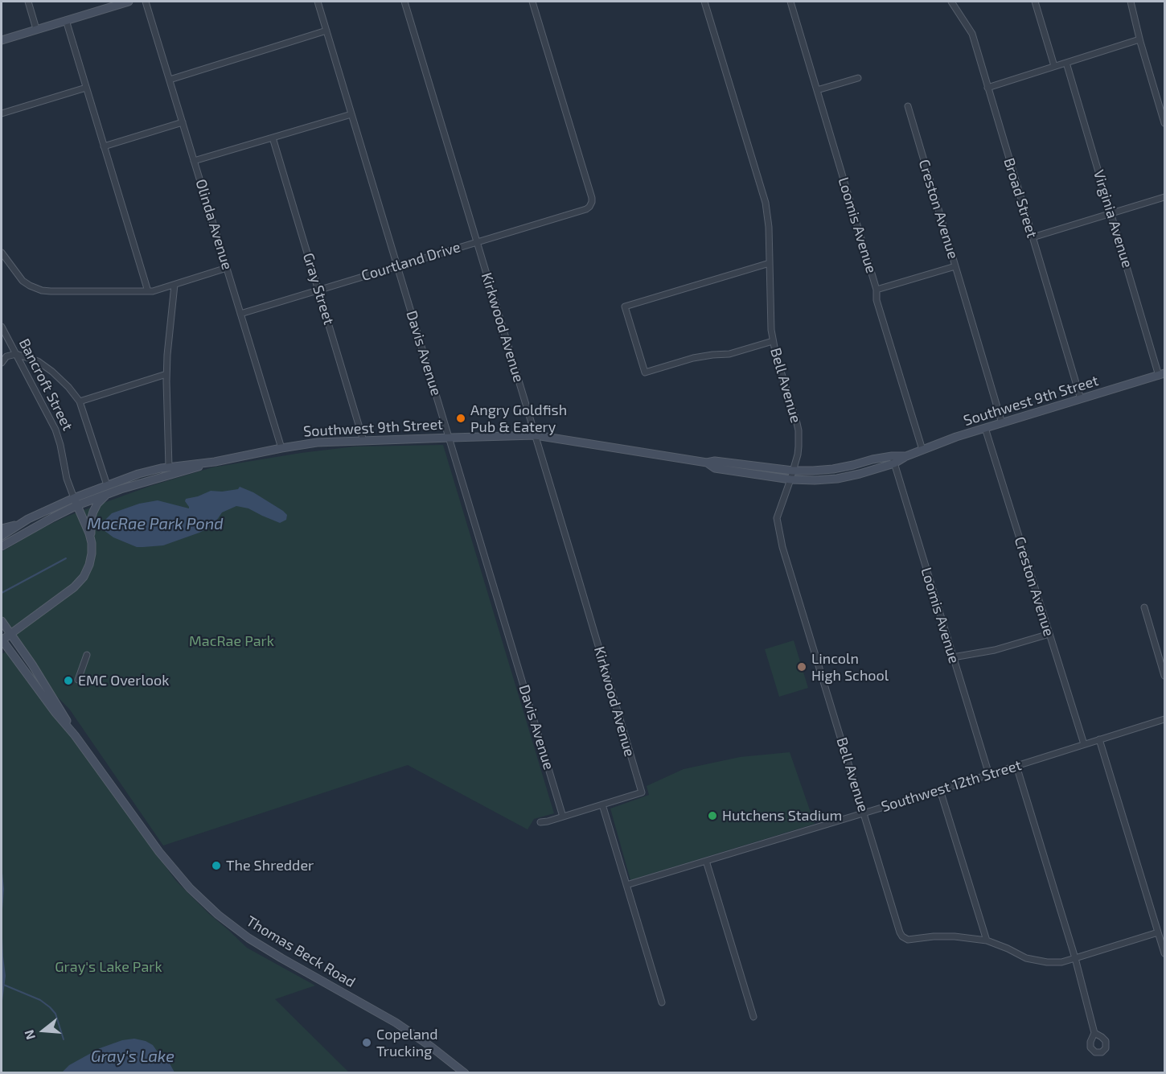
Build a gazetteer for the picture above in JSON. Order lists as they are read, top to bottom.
{
  "streets": {
    "main road": ["Bancroft Street", "Southwest 9th Street", "Thomas Beck Road"],
    "street": [
      "Broad Street",
      "Creston Avenue",
      "Virginia Avenue",
      "Olinda Avenue",
      "Loomis Avenue",
      "Courtland Drive",
      "Gray Street",
      "Kirkwood Avenue",
      "Davis Avenue",
      "Bell Avenue",
      "Southwest 12th Street"
    ]
  },
  "crossings": [
    ["Broad Street", "Southwest 9th Street"],
    ["Creston Avenue", "Southwest 9th Street"],
    ["Creston Avenue", "Southwest 12th Street"],
    ["Virginia Avenue", "Southwest 9th Street"],
    ["Olinda Avenue", "Courtland Drive"],
    ["Olinda Avenue", "Southwest 9th Street"],
    ["Loomis Avenue", "Southwest 9th Street"],
    ["Loomis Avenue", "Southwest 12th Street"],
    ["Courtland Drive", "Gray Street"],
    ["Courtland Drive", "Kirkwood Avenue"],
    ["Courtland Drive", "Davis Avenue"],
    ["Gray Street", "Southwest 9th Street"],
    ["Kirkwood Avenue", "Southwest 9th Street"],
    ["Davis Avenue", "Southwest 9th Street"],
    ["Bancroft Street", "Southwest 9th Street"],
    ["Bancroft Street", "Thomas Beck Road"],
    ["Bell Avenue", "Southwest 9th Street"],
    ["Bell Avenue", "Southwest 12th Street"]
  ],
  "water": ["MacRae Park Pond", "Gray's Lake"],
  "parks": ["MacRae Park", "Gray's Lake Park"],
  "places": [
    "Angry Goldfish Pub & Eatery",
    "Lincoln High School",
    "EMC Overlook",
    "Hutchens Stadium",
    "The Shredder",
    "Copeland Trucking"
  ],
  "north": "left"
}
